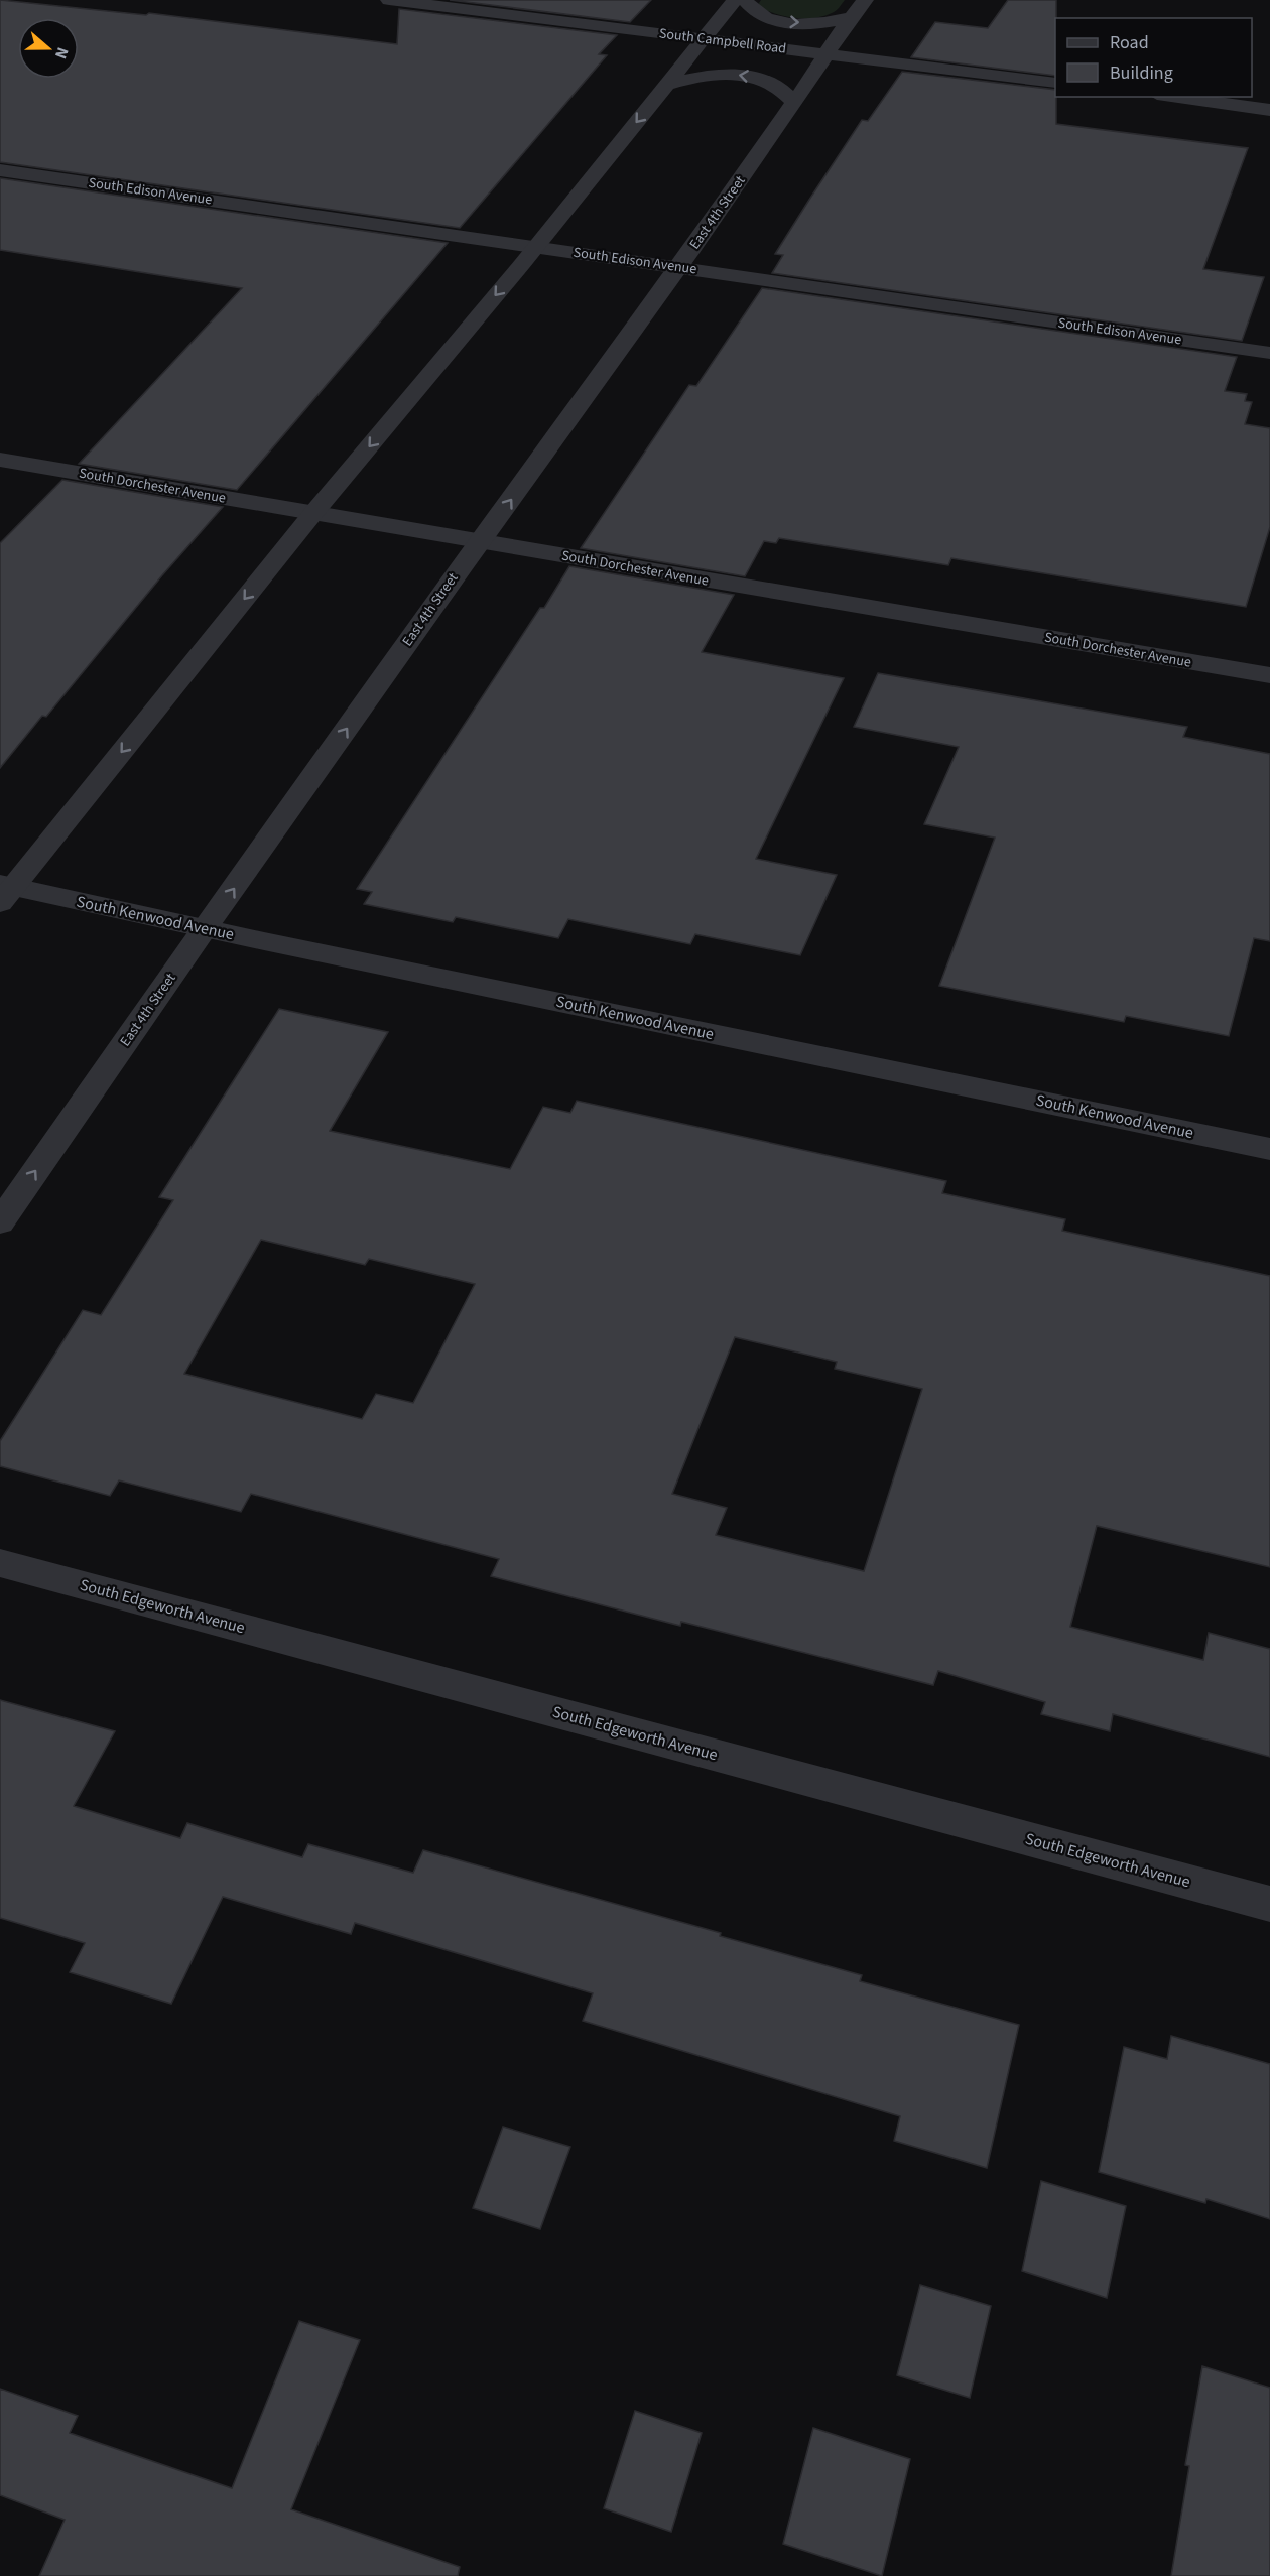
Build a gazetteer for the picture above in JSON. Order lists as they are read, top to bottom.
{
  "streets": {
    "street": [
      "South Campbell Road",
      "South Edison Avenue",
      "East 4th Street",
      "South Dorchester Avenue",
      "South Kenwood Avenue",
      "South Edgeworth Avenue"
    ]
  },
  "crossings": [
    ["South Campbell Road", "East 4th Street"],
    ["South Edison Avenue", "East 4th Street"],
    ["East 4th Street", "South Dorchester Avenue"],
    ["East 4th Street", "South Kenwood Avenue"]
  ],
  "legend": ["Road", "Building"],
  "north": "right"
}
